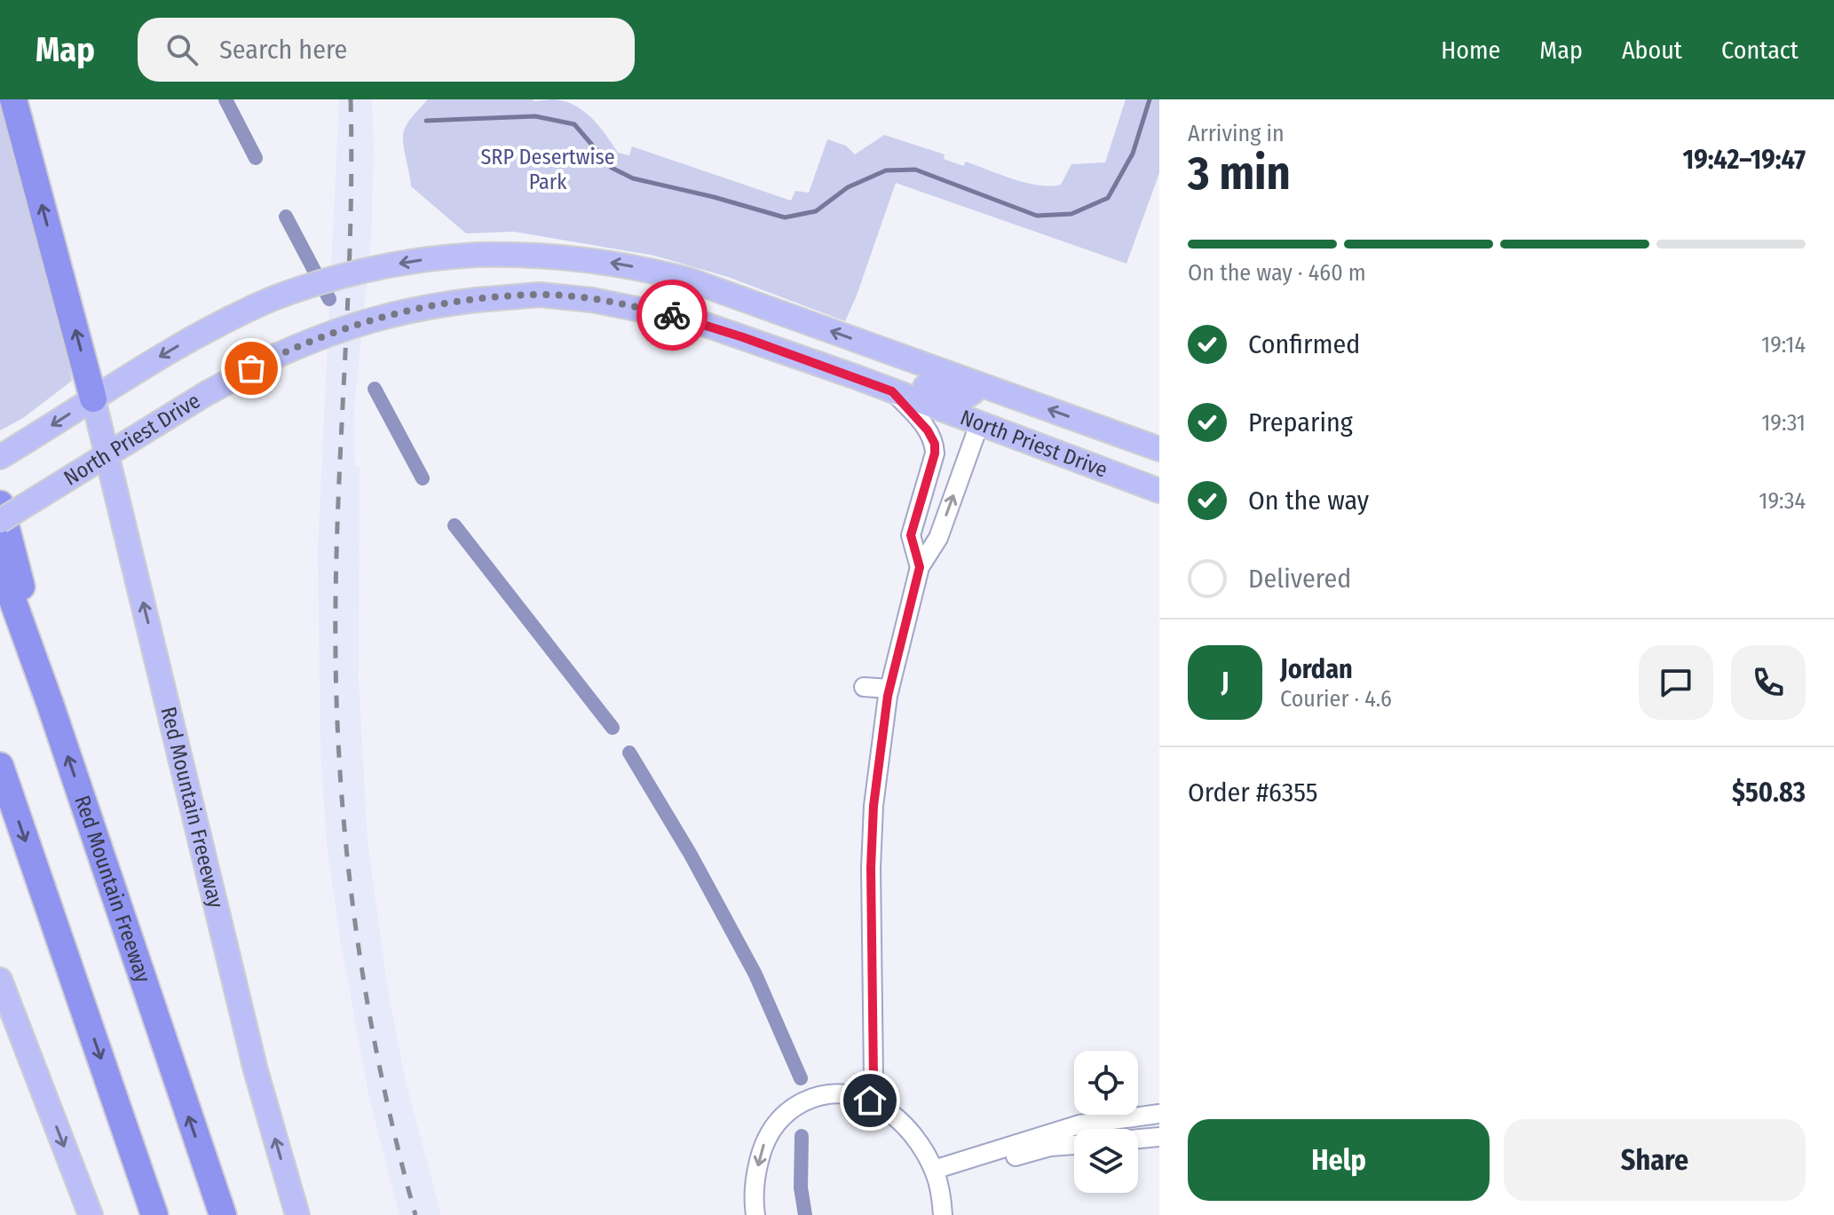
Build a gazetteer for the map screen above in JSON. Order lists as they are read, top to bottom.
{
  "streets": {
    "highway": ["Red Mountain Freeway"],
    "main road": ["North Priest Drive", "Red Mountain Freeeway"]
  },
  "crossings": [
    ["North Priest Drive", "Red Mountain Freeeway"]
  ],
  "one_way": ["Red Mountain Freeeway"],
  "parks": ["SRP Desertwise Park"],
  "page": {
    "header": "Map",
    "search": "Search here",
    "nav": [
      "Home",
      "Map",
      "About",
      "Contact"
    ],
    "heading": ["3 min", "Arriving in", "19:42–19:47"],
    "panel": [
      "Jordan",
      "Courier · 4.6",
      "Order #6355",
      "$50.83"
    ],
    "bar": "On the way · 460 m",
    "list": [
      ["Confirmed", "19:14"],
      ["Preparing", "19:31"],
      ["On the way", "19:34"],
      "Delivered"
    ],
    "round": "J",
    "buttons": ["Help", "Share"]
  }
}
